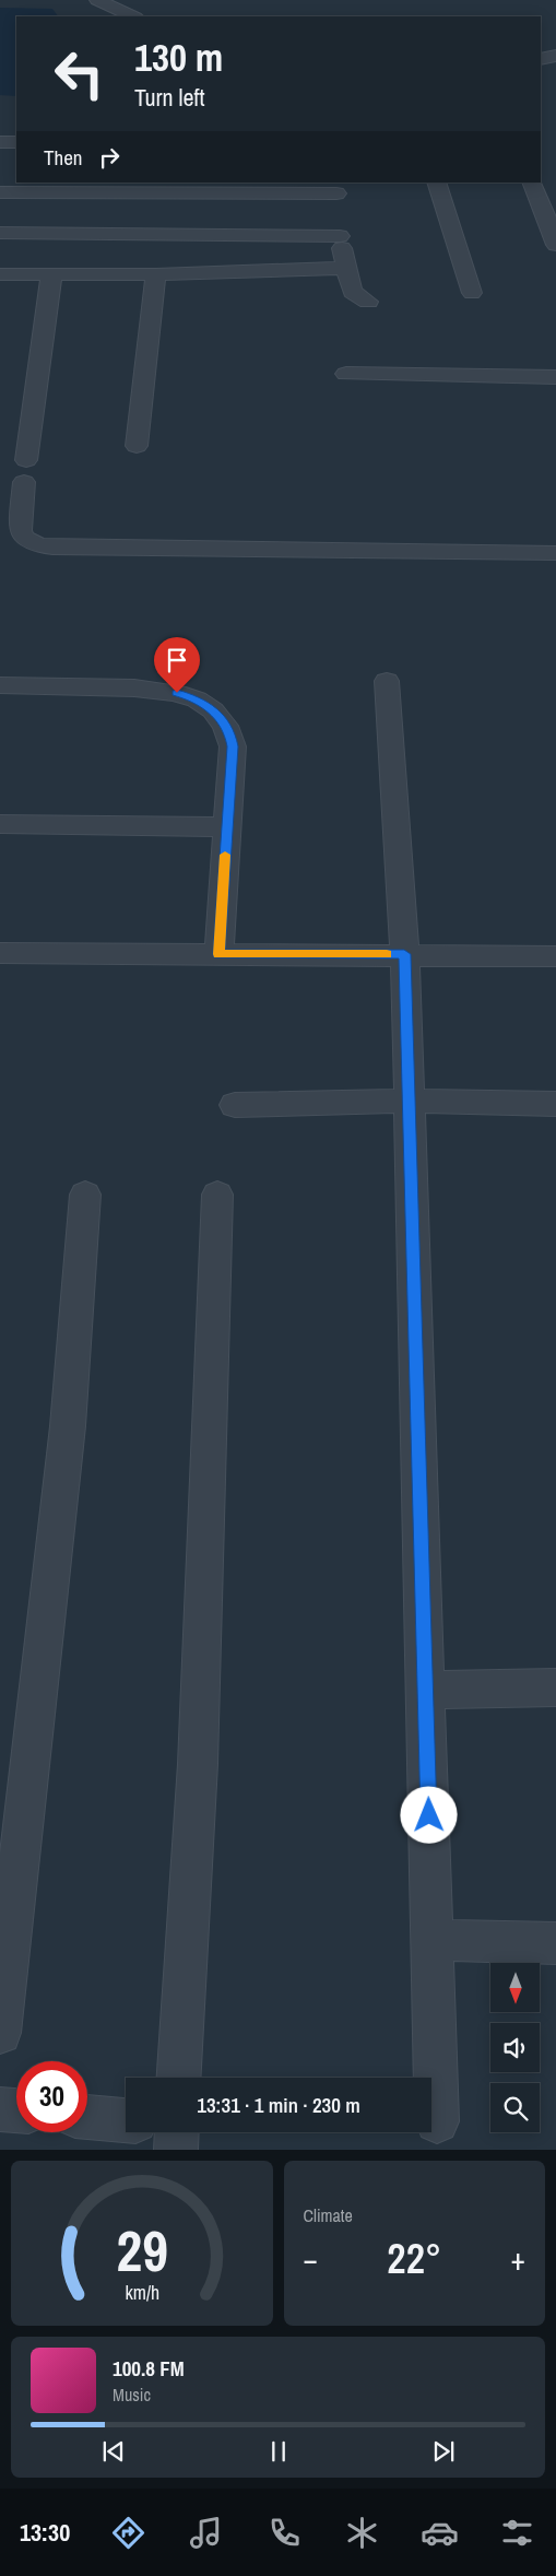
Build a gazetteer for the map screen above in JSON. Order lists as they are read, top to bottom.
{
  "north": "bottom",
  "page": {
    "turn": ["130 m", "Turn left"],
    "then": "Then",
    "limit": "30",
    "trip": "13:31 · 1 min · 230 m",
    "tile": "Climate",
    "heat": ["−", "22°", "+"],
    "song": ["100.8 FM", "Music"],
    "tabs": "13:30",
    "gauge": ["29", "km/h"]
  }
}
